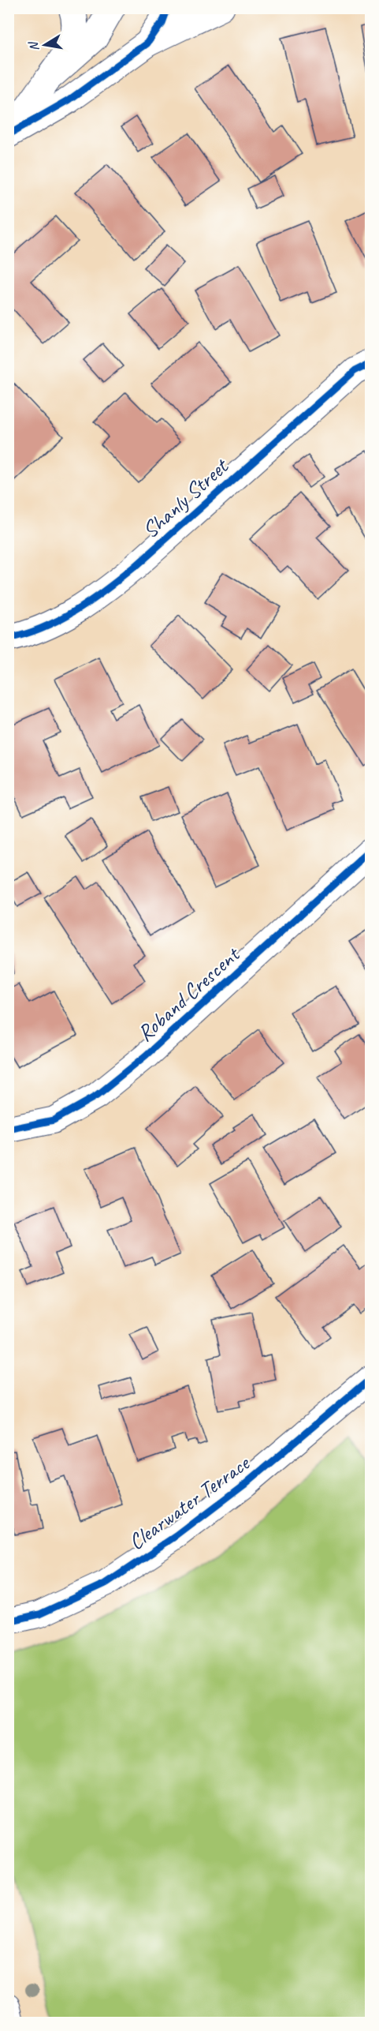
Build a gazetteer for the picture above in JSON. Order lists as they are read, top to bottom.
{
  "streets": {
    "main road": ["Shanly Street", "Roband Crescent", "Clearwater Terrace"]
  },
  "north": "left"
}
